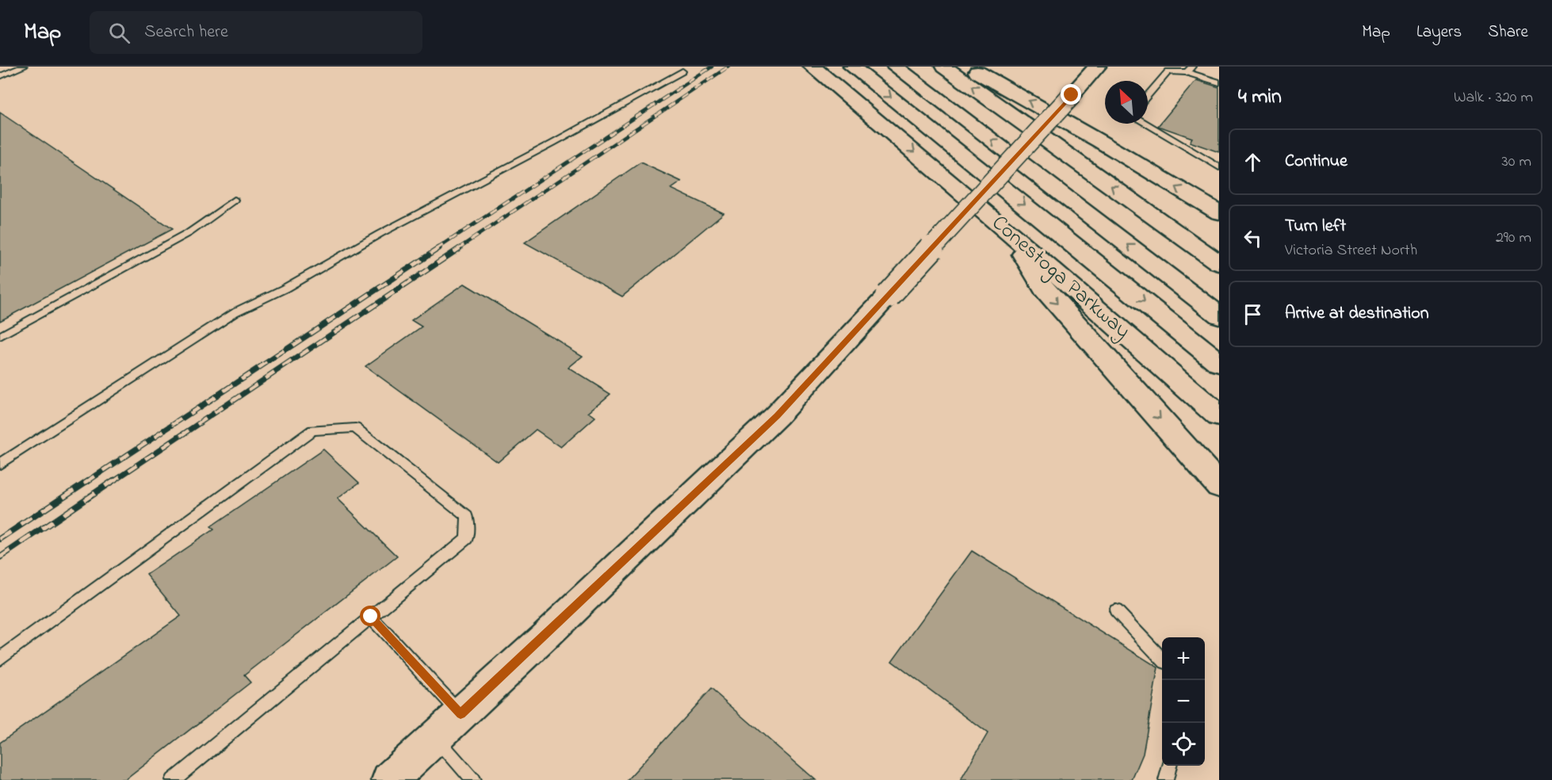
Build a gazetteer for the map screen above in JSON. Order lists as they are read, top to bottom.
{
  "streets": {
    "main road": ["Conestoga Parkway"]
  },
  "north": "top left",
  "page": {
    "header": "Map",
    "search": "Search here",
    "nav": ["Map", "Layers", "Share"],
    "heading": ["4 min", "Walk · 320 m"],
    "list": [
      ["Continue", "30 m"],
      ["Turn left", "Victoria Street North", "290 m"],
      "Arrive at destination"
    ],
    "map_buttons": ["+", "−"]
  }
}
